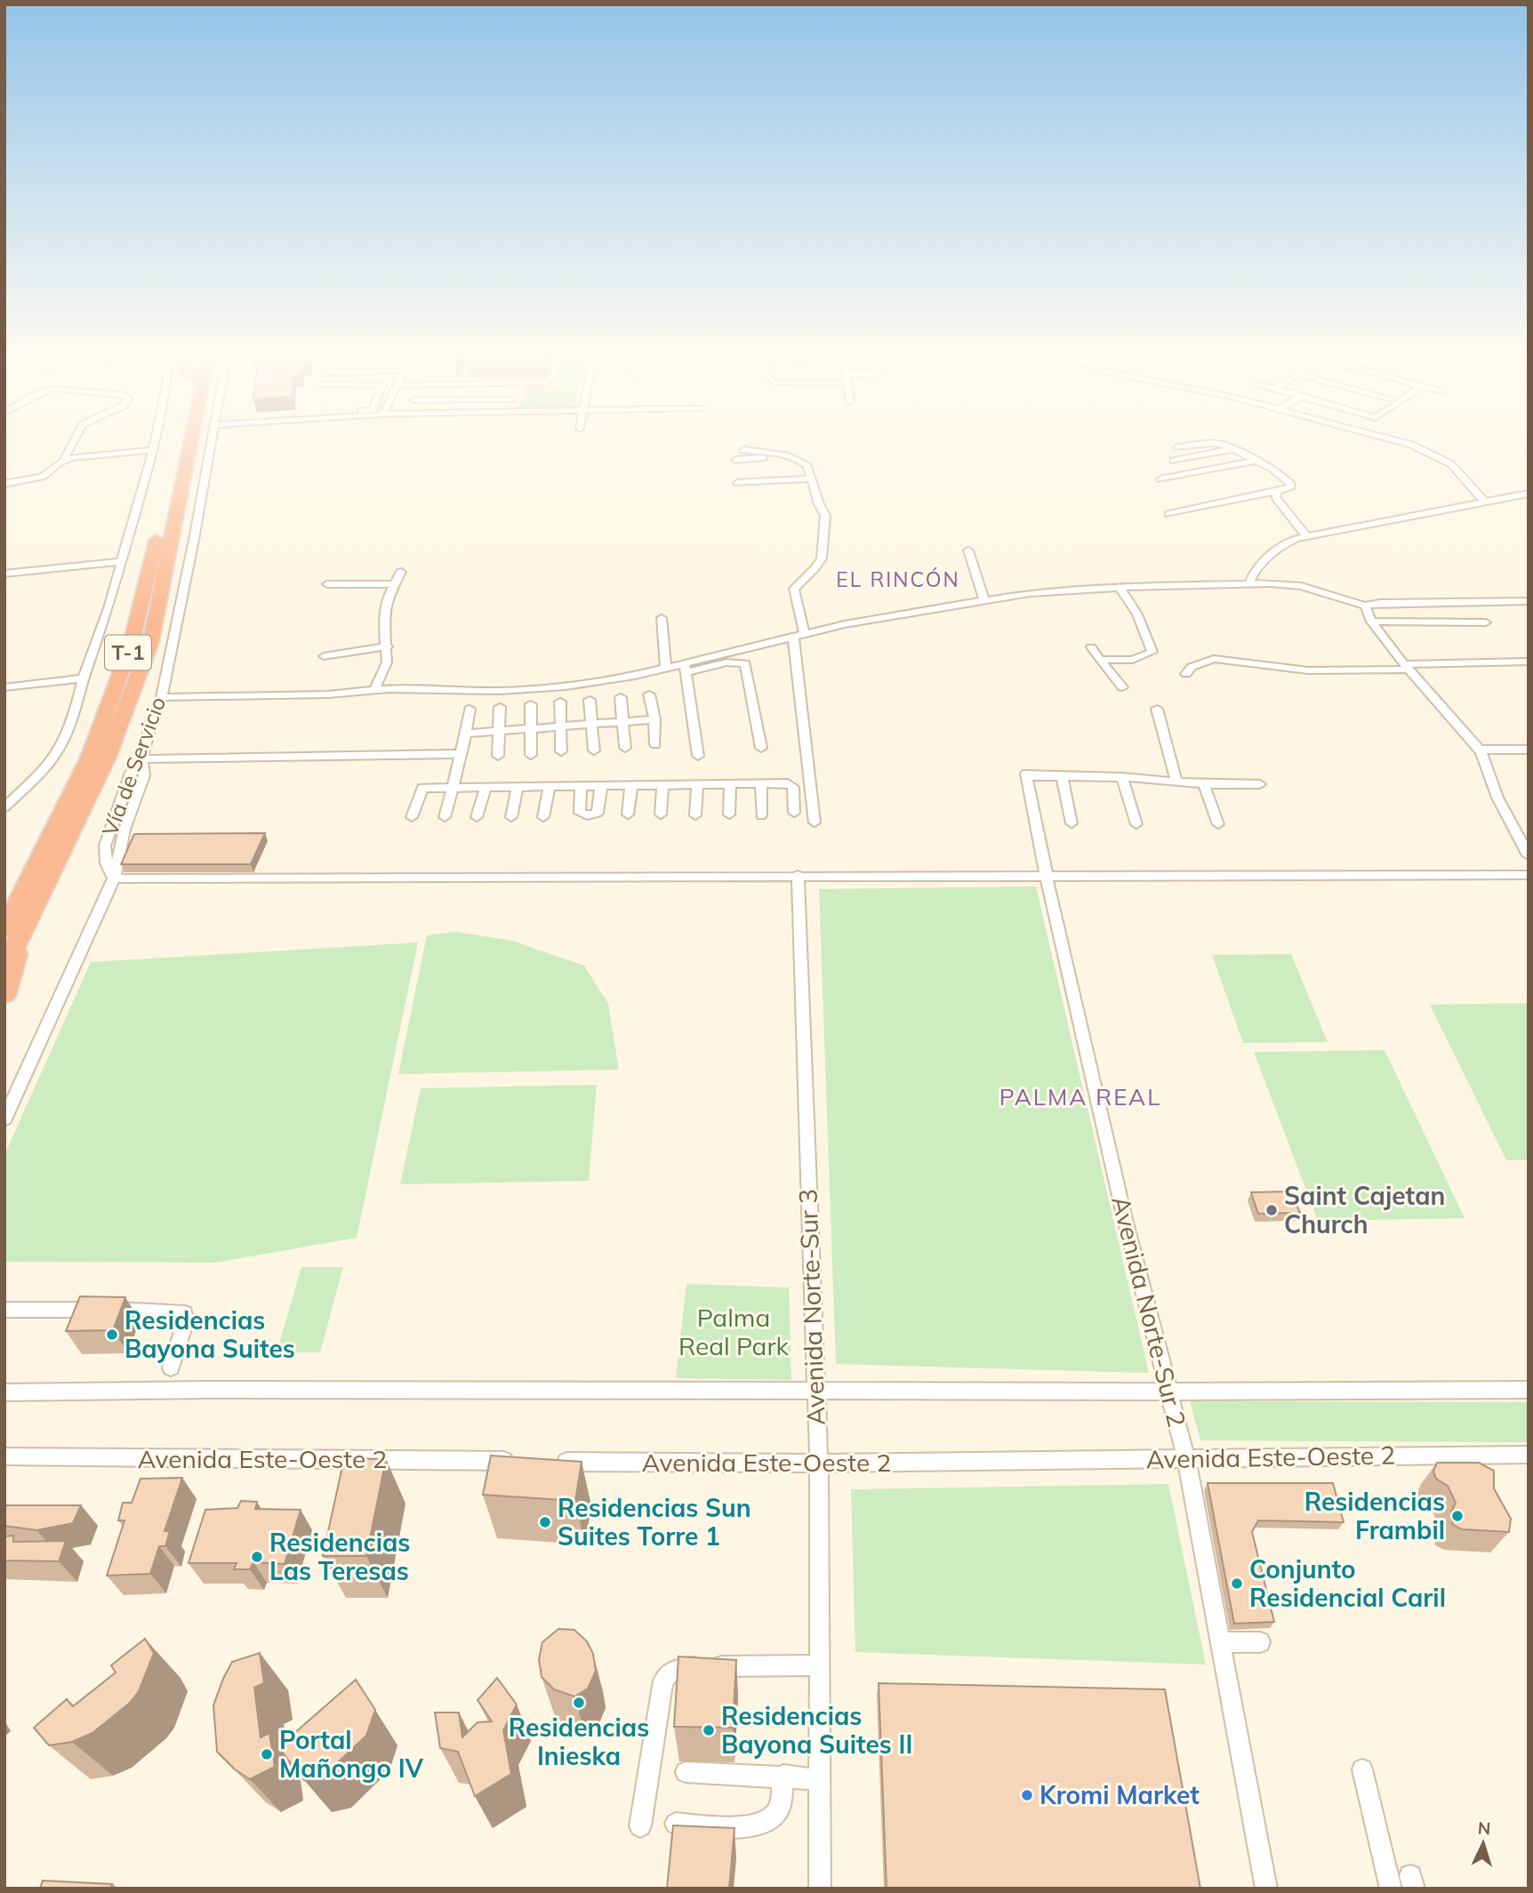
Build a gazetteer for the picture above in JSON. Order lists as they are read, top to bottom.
{
  "streets": {
    "highway": ["T-1"],
    "street": [
      "Vía de Servicio",
      "Avenida Norte-Sur 3",
      "Avenida Norte-Sur 2",
      "Avenida Este-Oeste 2"
    ]
  },
  "crossings": [
    ["Avenida Norte-Sur 3", "Avenida Este-Oeste 2"],
    ["Avenida Norte-Sur 2", "Avenida Este-Oeste 2"]
  ],
  "districts": ["EL RINCÓN", "PALMA REAL"],
  "parks": ["Palma Real Park"],
  "places": [
    "Saint Cajetan Church",
    "Residencias Bayona Suites",
    "Residencias Frambil",
    "Residencias Sun Suites Torre 1",
    "Residencias Las Teresas",
    "Conjunto Residencial Caril",
    "Residencias Inieska",
    "Residencias Bayona Suites II",
    "Portal Mañongo IV",
    "Kromi Market"
  ],
  "north": "top"
}
